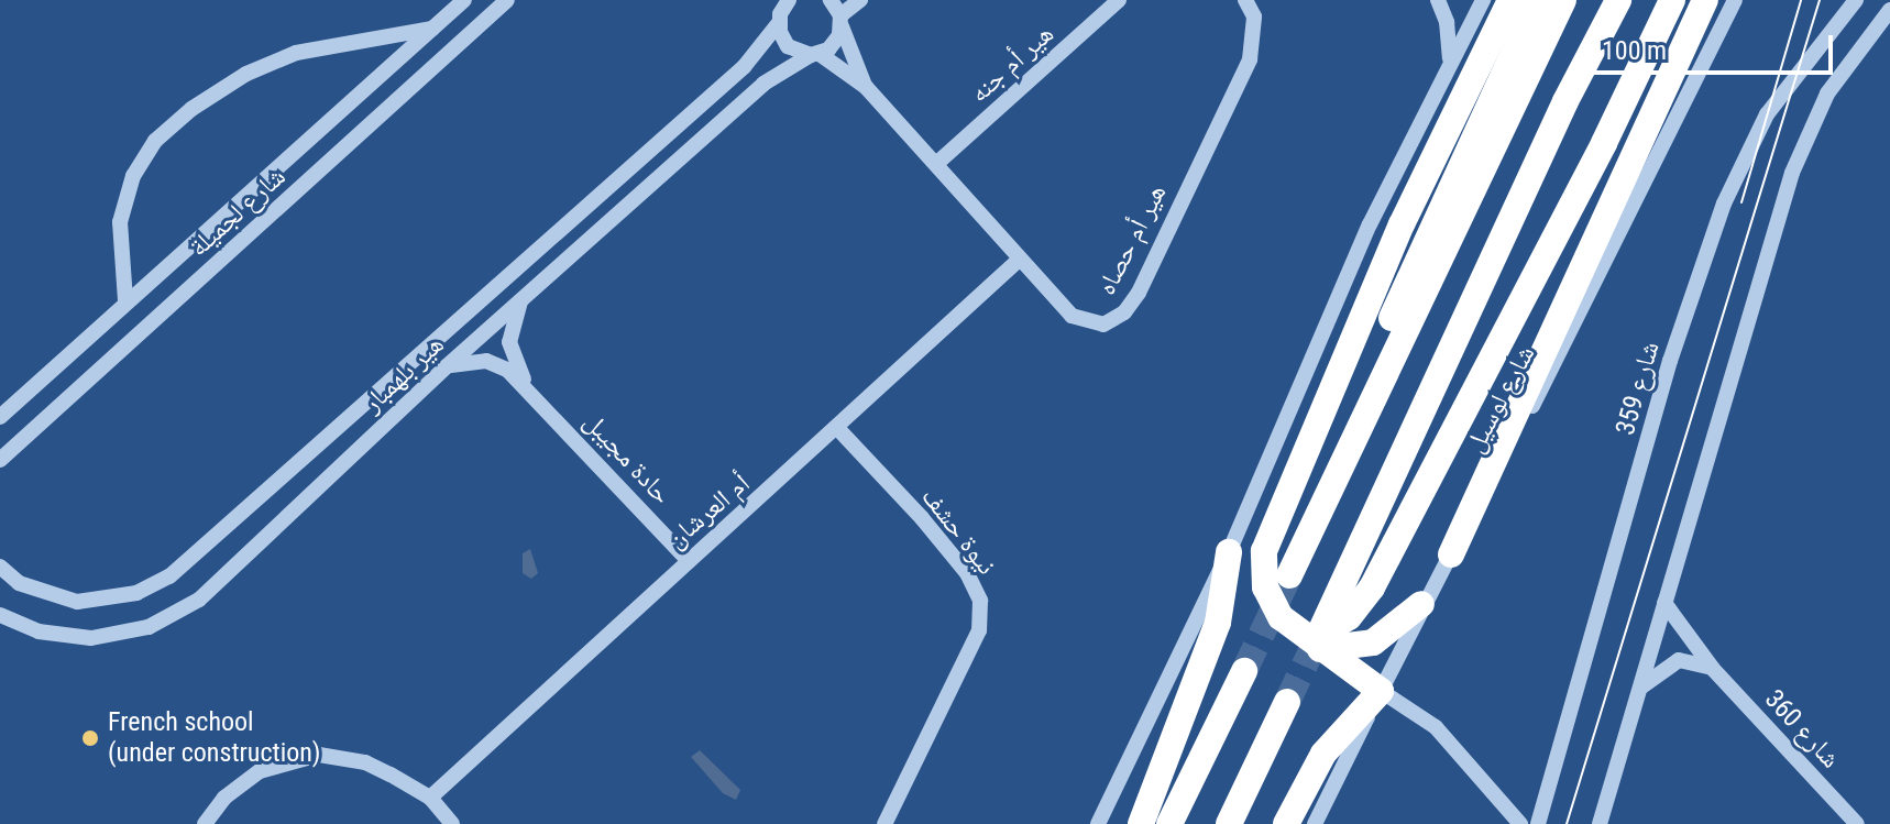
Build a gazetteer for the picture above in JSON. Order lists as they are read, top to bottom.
{
  "streets": {
    "street": [
      "هير أم جنه",
      "شارع لجميلة",
      "هير أم حصاه",
      "هير بلهمبار",
      "شارع 359",
      "شارع لوسيل",
      "حادة مجيبل",
      "أم العرشان",
      "نيوة حشف",
      "شارع 360"
    ]
  },
  "crossings": [
    ["هير أم جنه", "هير أم حصاه"],
    ["هير أم حصاه", "هير بلهمبار"],
    ["هير أم حصاه", "أم العرشان"],
    ["هير بلهمبار", "حادة مجيبل"],
    ["حادة مجيبل", "أم العرشان"],
    ["أم العرشان", "نيوة حشف"]
  ],
  "places": ["French school (under construction)"],
  "scale_bar": "100 m"
}
